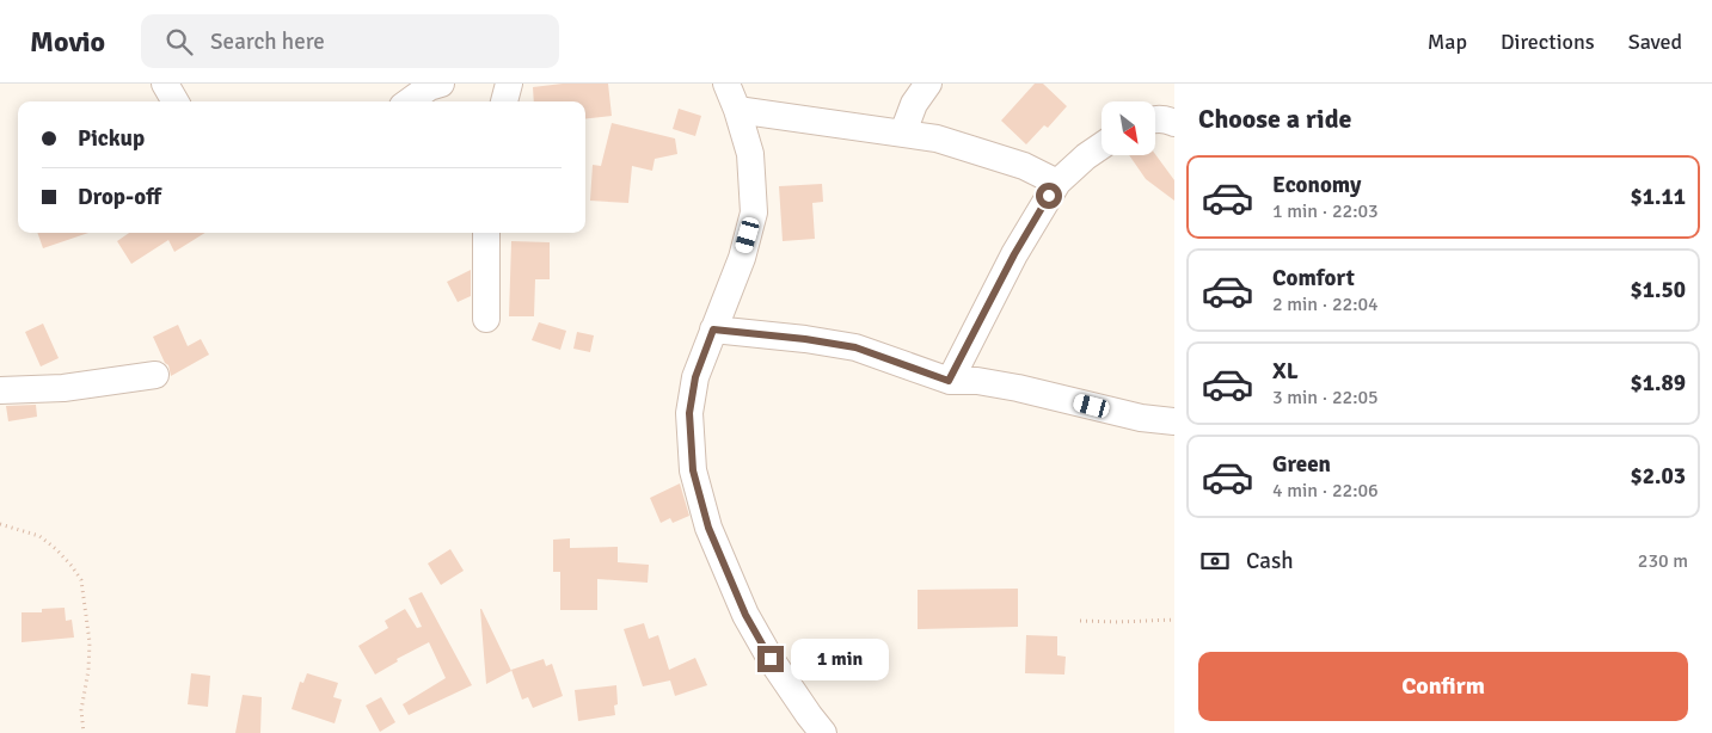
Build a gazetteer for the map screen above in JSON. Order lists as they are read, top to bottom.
{
  "north": "bottom right",
  "page": {
    "header": "Movio",
    "search": "Search here",
    "nav": ["Map", "Directions", "Saved"],
    "heading": "Choose a ride",
    "banner": ["Pickup", "Drop-off"],
    "list": [
      {
        "name": "Economy",
        "note": "1 min · 22:03",
        "value": "$1.11"
      },
      {
        "name": "Comfort",
        "note": "2 min · 22:04",
        "value": "$1.50"
      },
      {
        "name": "XL",
        "note": "3 min · 22:05",
        "value": "$1.89"
      },
      {
        "name": "Green",
        "note": "4 min · 22:06",
        "value": "$2.03"
      }
    ],
    "pay": ["Cash", "230 m"],
    "bubble": "1 min",
    "buttons": "Confirm"
  }
}
